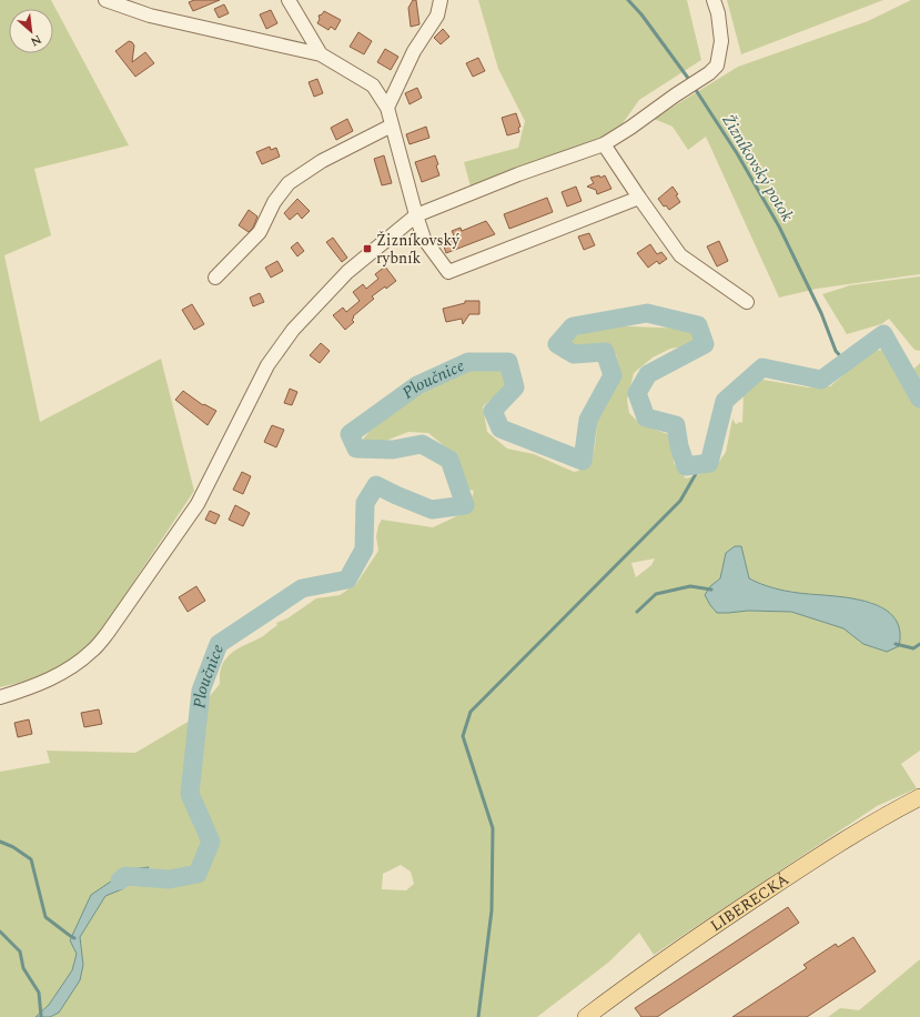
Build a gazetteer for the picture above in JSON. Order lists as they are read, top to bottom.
{
  "streets": {
    "main road": ["LIBERECKÁ"]
  },
  "water": ["Žizníkovský potok", "Ploučnice"],
  "places": {
    "transit": ["Žizníkovský rybník"]
  },
  "north": "bottom right"
}
